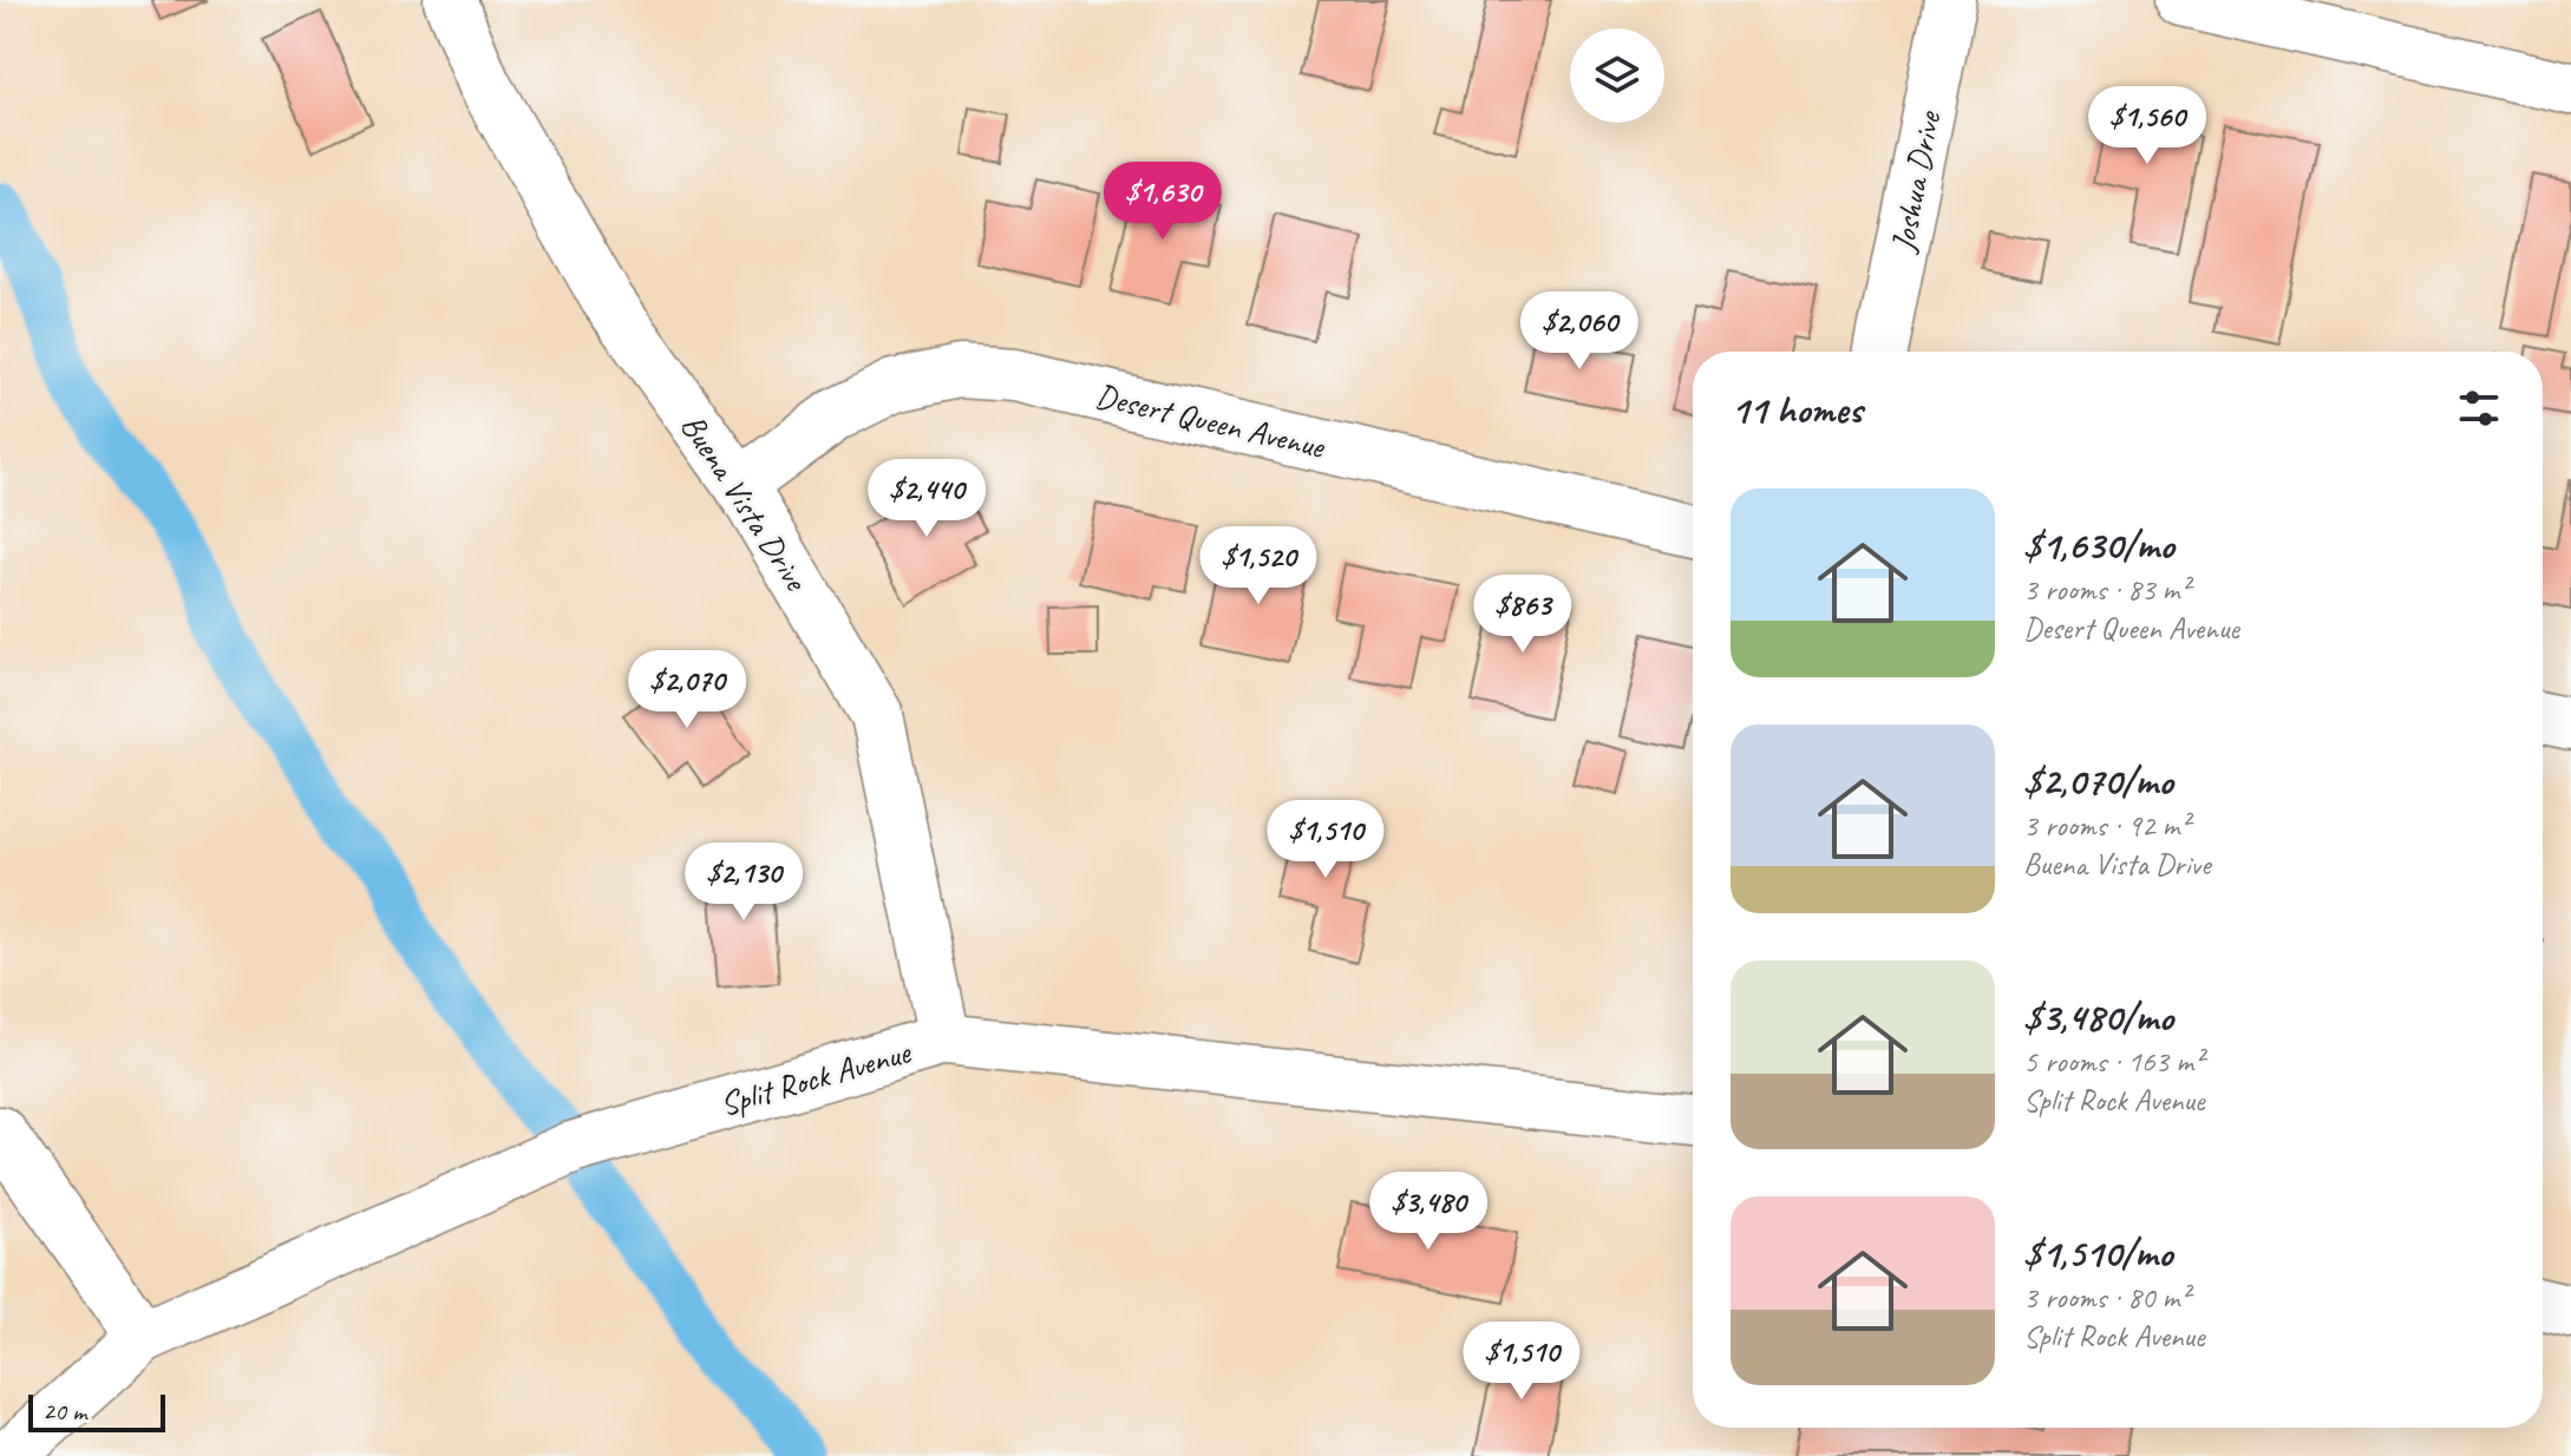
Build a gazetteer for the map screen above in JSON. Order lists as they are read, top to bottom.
{
  "streets": {
    "street": [
      "Joshua Drive",
      "Desert Queen Avenue",
      "Buena Vista Drive",
      "Split Rock Avenue"
    ]
  },
  "crossings": [
    ["Desert Queen Avenue", "Buena Vista Drive"],
    ["Buena Vista Drive", "Split Rock Avenue"]
  ],
  "scale_bar": "20 m",
  "page": {
    "price": [
      "$1,560",
      "$1,630",
      "$2,060",
      "$2,440",
      "$1,520",
      "$863",
      "$2,070",
      "$1,510",
      "$2,130",
      "$3,480",
      "$1,510"
    ],
    "heading": "11 homes",
    "list": [
      {
        "name": "$1,630/mo",
        "note": "3 rooms · 83 m² · Desert Queen Avenue"
      },
      {
        "name": "$2,070/mo",
        "note": "3 rooms · 92 m² · Buena Vista Drive"
      },
      {
        "name": "$3,480/mo",
        "note": "5 rooms · 163 m² · Split Rock Avenue"
      },
      {
        "name": "$1,510/mo",
        "note": "3 rooms · 80 m² · Split Rock Avenue"
      }
    ],
    "scale": "20 m"
  }
}
